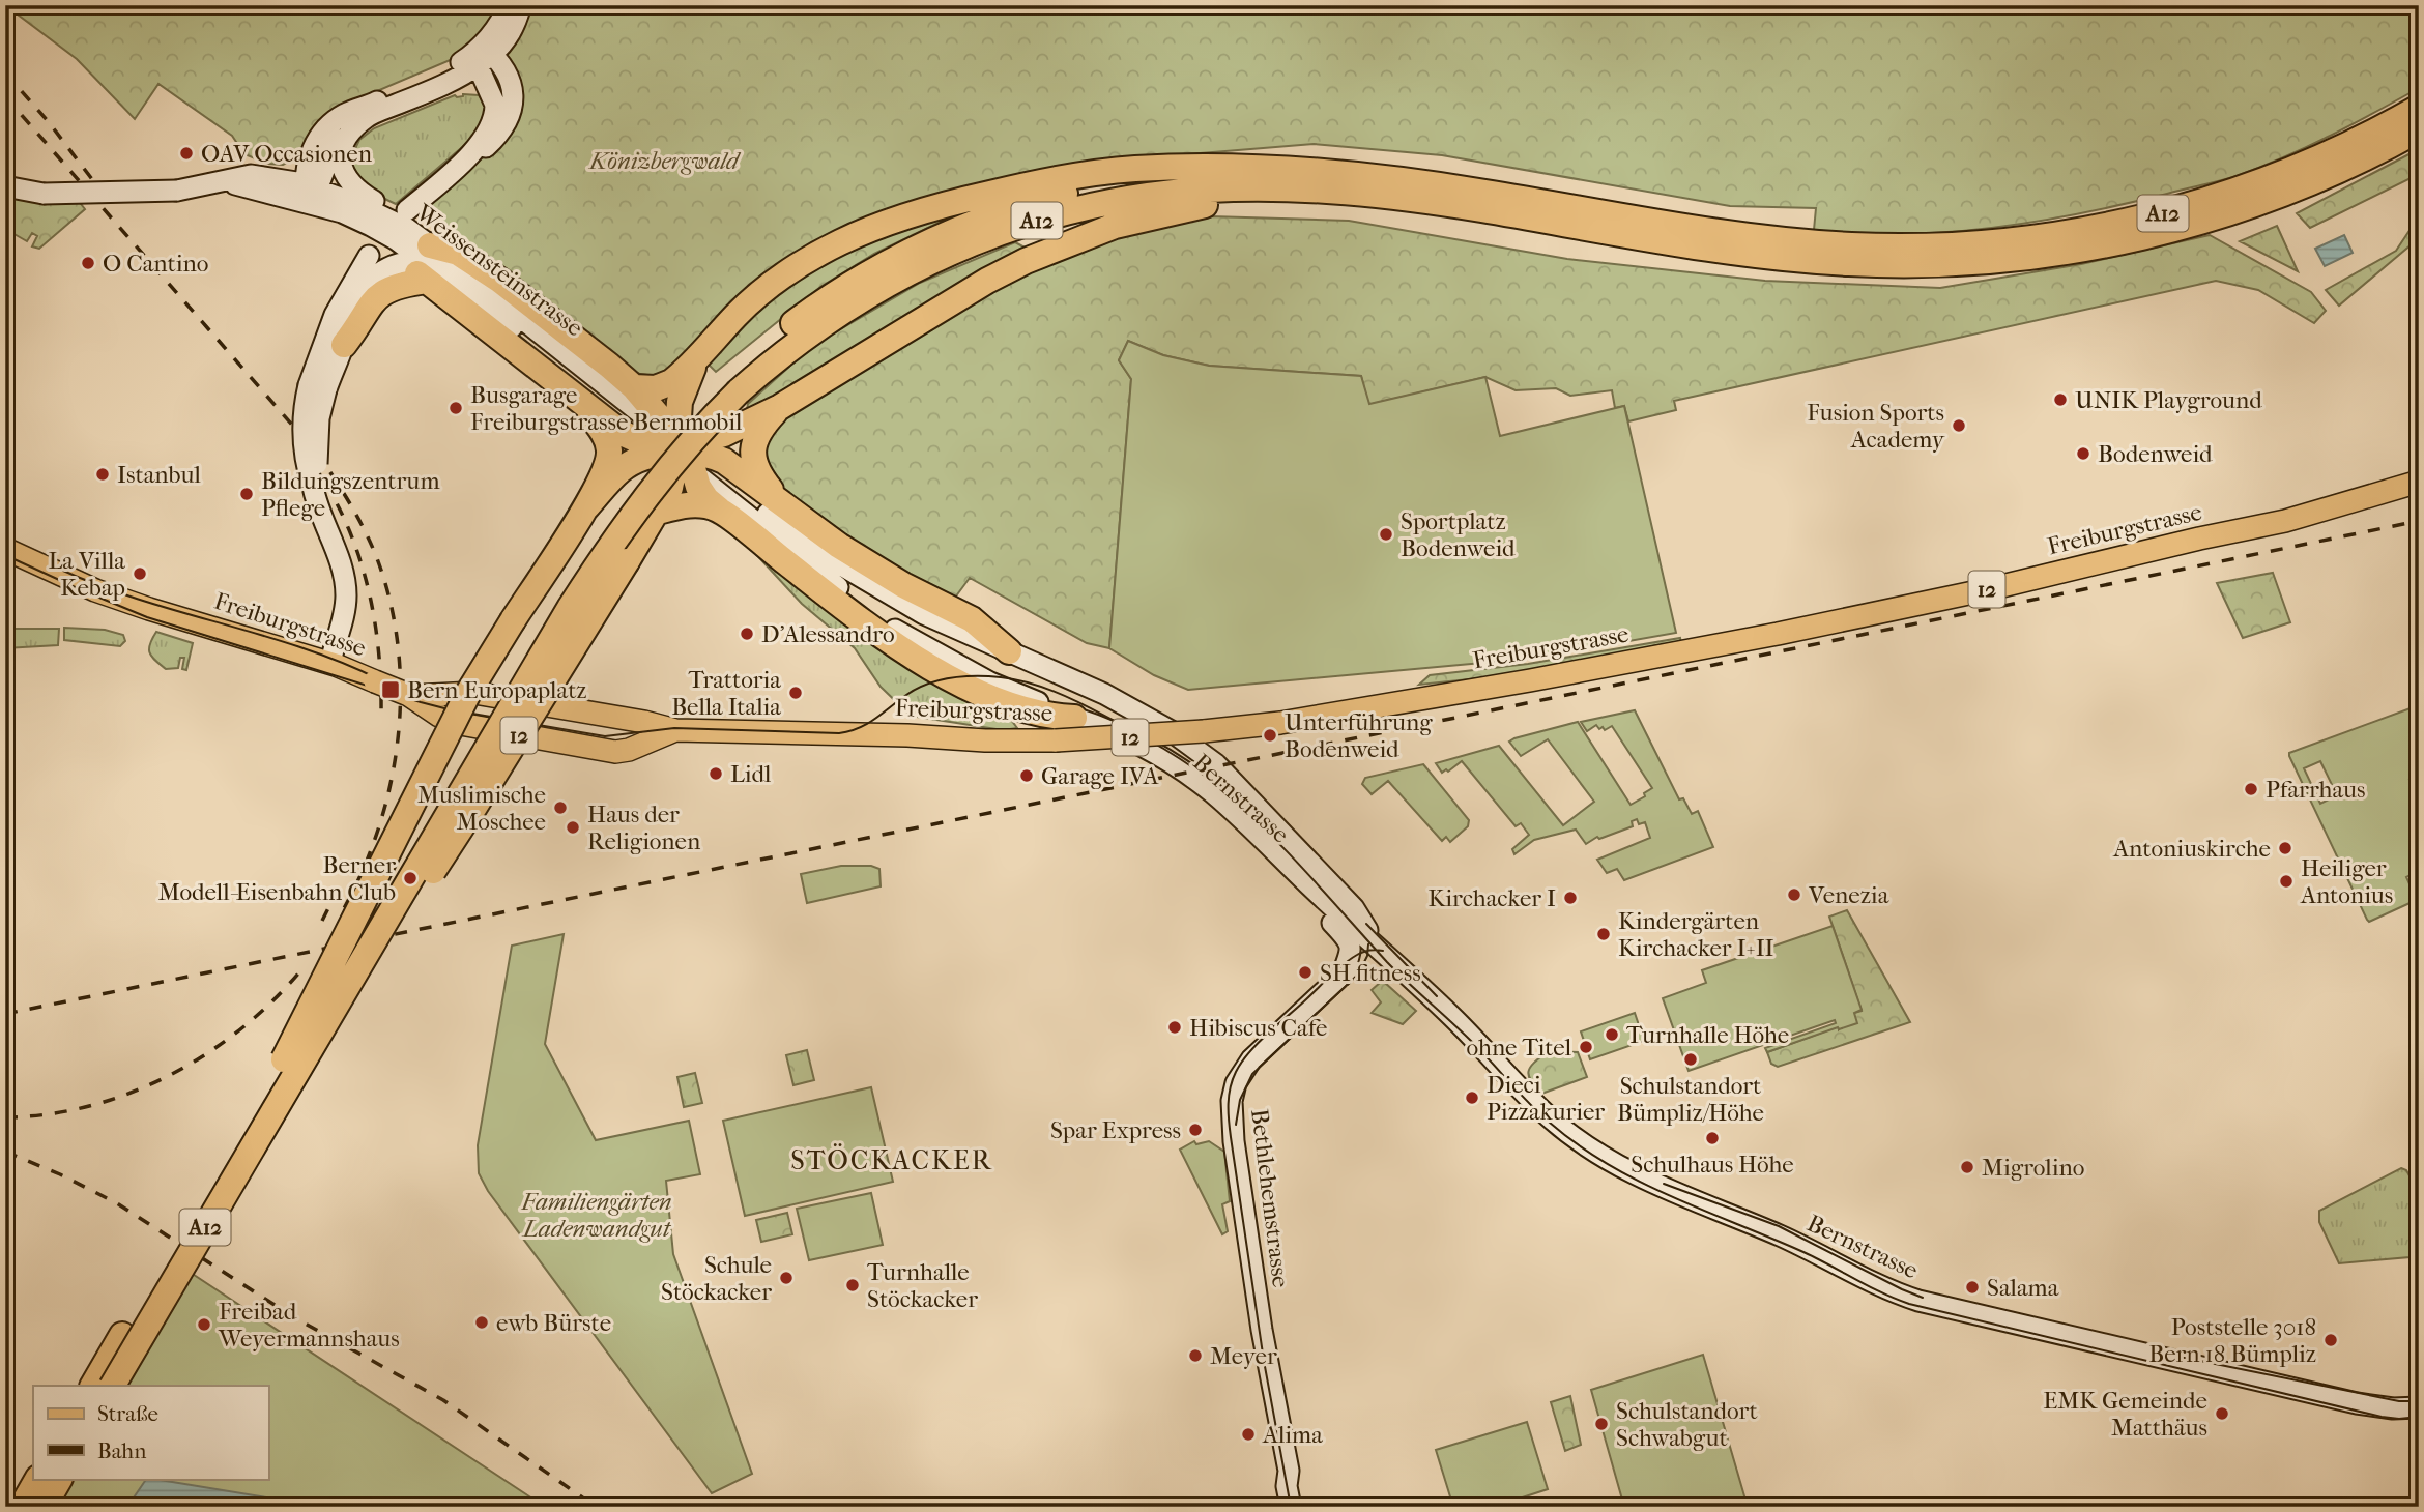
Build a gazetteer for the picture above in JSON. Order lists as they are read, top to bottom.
{
  "streets": {
    "highway": ["A12"],
    "main road": [
      "Weissensteinstrasse",
      "Freiburgstrasse",
      "12",
      "Bernstrasse",
      "Bethlehemstrasse"
    ]
  },
  "crossings": [
    ["Bernstrasse", "Bethlehemstrasse"]
  ],
  "districts": ["STÖCKACKER"],
  "parks": ["Könizbergwald", "Familiengärten Ladenwandgut"],
  "places": {
    "other": [
      "OAV Occasionen",
      "O Cantino",
      "UNIK Playground",
      "Busgarage Freiburgstrasse Bernmobil",
      "Fusion Sports Academy",
      "Bodenweid",
      "Istanbul",
      "Bildungszentrum Pflege",
      "Sportplatz Bodenweid",
      "La Villa Kebap",
      "D'Alessandro",
      "Trattoria Bella Italia",
      "Unterführung Bodenweid",
      "Lidl",
      "Garage IVA",
      "Pfarrhaus",
      "Muslimische Moschee",
      "Haus der Religionen",
      "Antoniuskirche",
      "Berner Modell-Eisenbahn Club",
      "Heiliger Antonius",
      "Venezia",
      "Kirchacker I",
      "Kindergärten Kirchacker I+II",
      "SH fitness",
      "Hibiscus Cafe",
      "Turnhalle Höhe",
      "ohne Titel",
      "Schulstandort Bümpliz/Höhe",
      "Dieci Pizzakurier",
      "Spar Express",
      "Schulhaus Höhe",
      "Migrolino",
      "Schule Stöckacker",
      "Turnhalle Stöckacker",
      "Salama",
      "ewb Bürste",
      "Freibad Weyermannshaus",
      "Poststelle 3018 Bern 18 Bümpliz",
      "Meyer",
      "EMK Gemeinde Matthäus",
      "Schulstandort Schwabgut",
      "Alima"
    ],
    "transit": ["Bern Europaplatz"]
  },
  "legend": ["Straße", "Bahn"]
}
